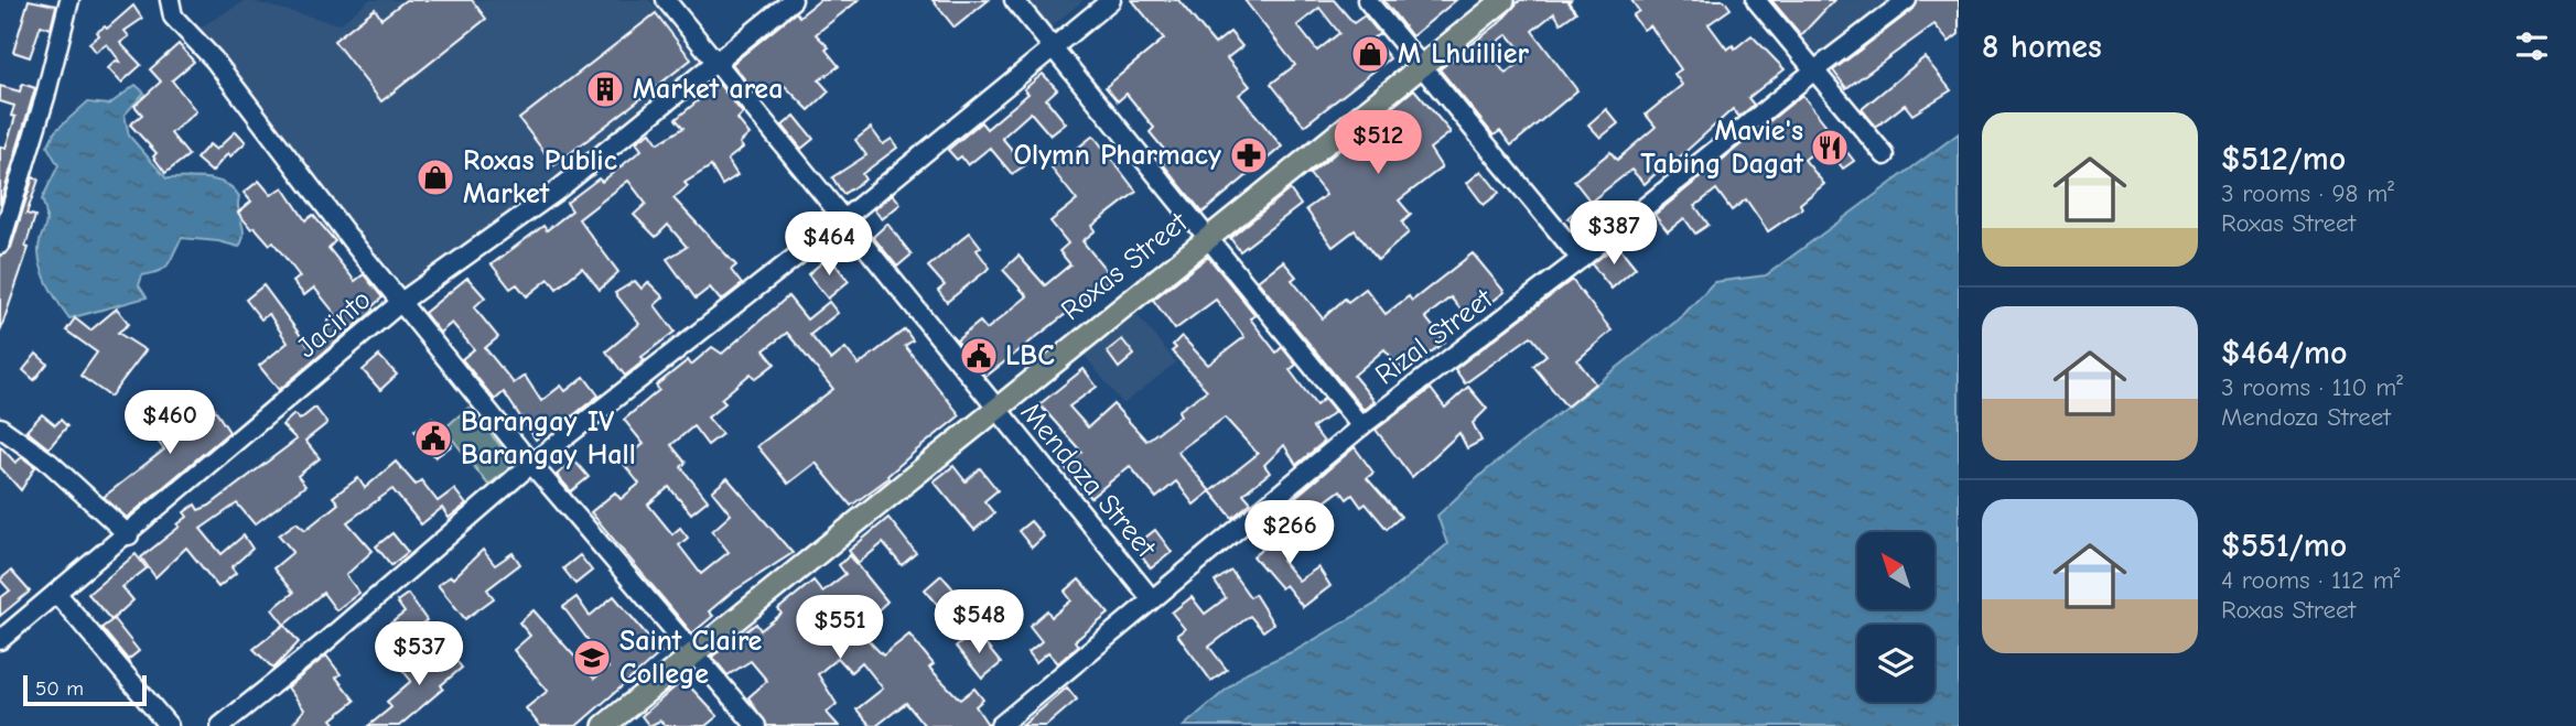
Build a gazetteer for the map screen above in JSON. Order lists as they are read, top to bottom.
{
  "streets": {
    "main road": ["Roxas Street"],
    "street": ["Jacinto", "Rizal Street", "Mendoza Street"]
  },
  "crossings": [
    ["Roxas Street", "Mendoza Street"],
    ["Jacinto", "Mendoza Street"],
    ["Rizal Street", "Mendoza Street"]
  ],
  "places": {
    "shop": ["M Lhuillier", "Roxas Public Market"],
    "building": ["Market area"],
    "restaurant": ["Mavie's Tabing Dagat"],
    "pharmacy": ["Olymn Pharmacy"],
    "public building": ["LBC", "Barangay IV Barangay Hall"],
    "school or university": ["Saint Claire College"]
  },
  "scale_bar": "50 m",
  "north": "top left",
  "page": {
    "heading": "8 homes",
    "list": [
      {
        "name": "$512/mo",
        "note": "3 rooms · 98 m² · Roxas Street"
      },
      {
        "name": "$464/mo",
        "note": "3 rooms · 110 m² · Mendoza Street"
      },
      {
        "name": "$551/mo",
        "note": "4 rooms · 112 m² · Roxas Street"
      }
    ],
    "price": [
      "$512",
      "$387",
      "$464",
      "$460",
      "$266",
      "$548",
      "$551",
      "$537"
    ],
    "scale": "50 m"
  }
}
